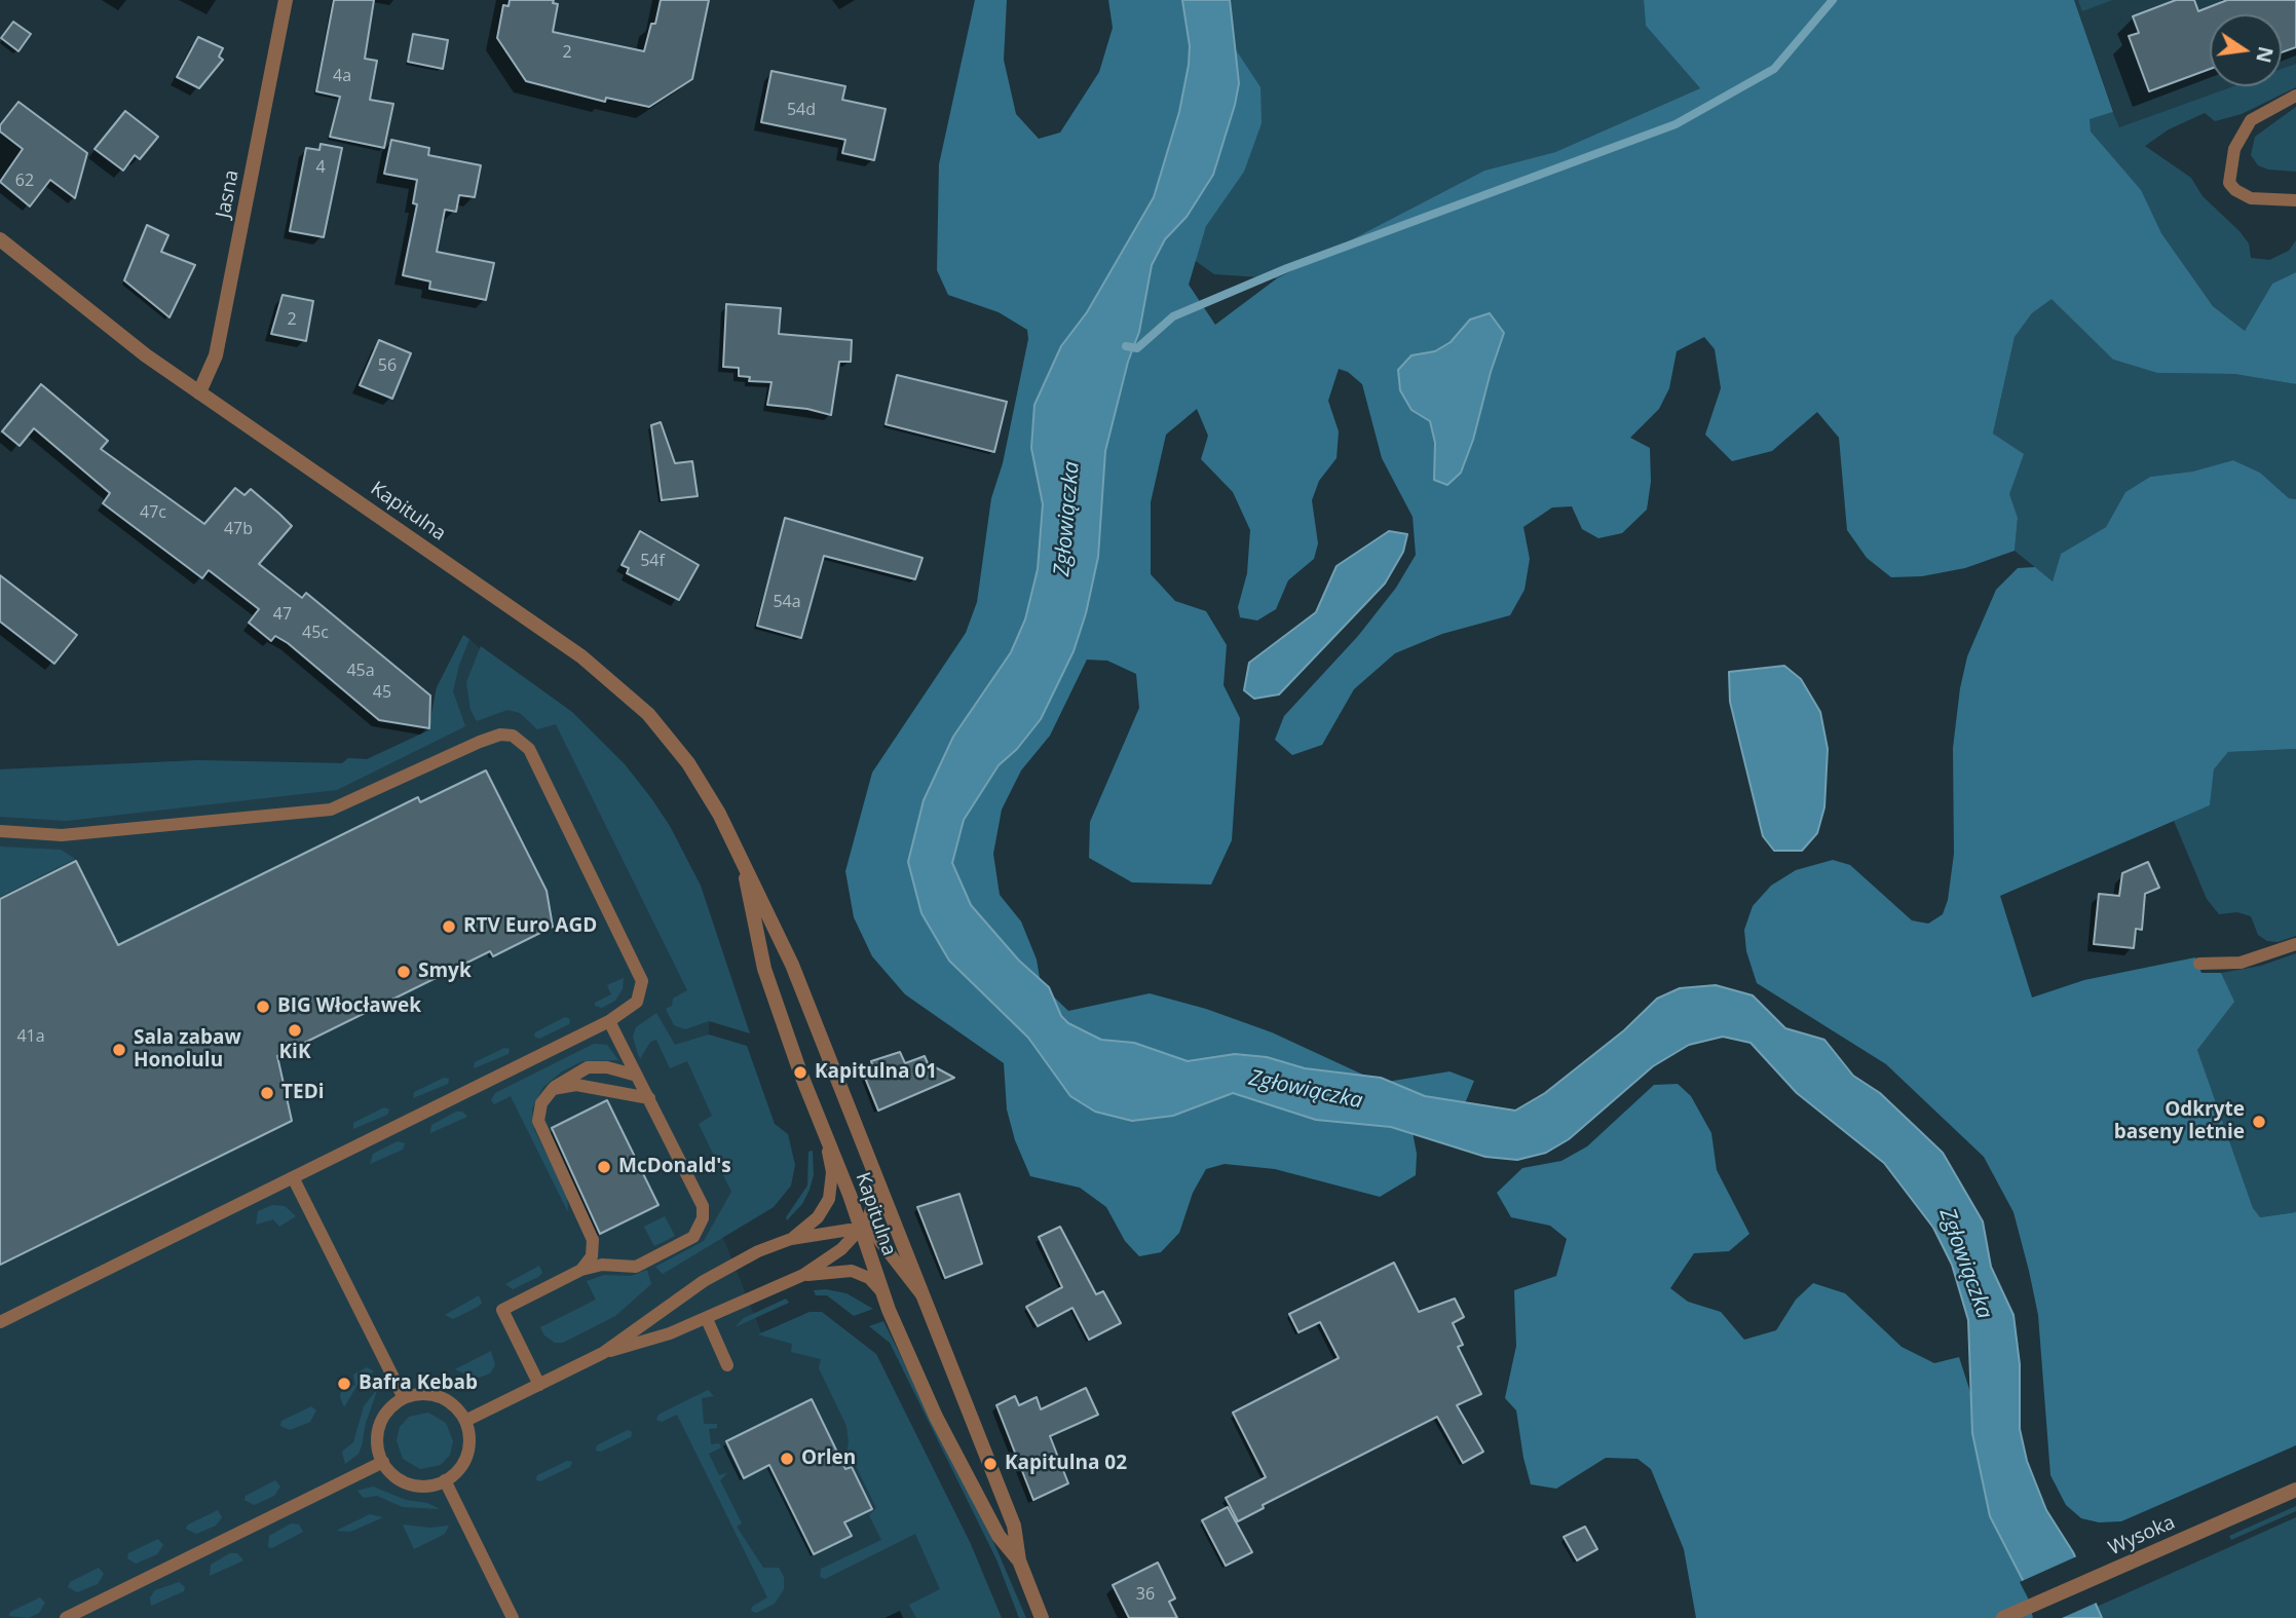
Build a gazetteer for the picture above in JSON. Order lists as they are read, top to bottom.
{
  "streets": {
    "street": ["Jasna", "Kapitulna", "Wysoka"]
  },
  "crossings": [
    ["Jasna", "Kapitulna"]
  ],
  "water": ["Zgłowiączka"],
  "places": [
    "RTV Euro AGD",
    "Smyk",
    "BIG Włocławek",
    "KiK",
    "Sala zabaw Honolulu",
    "Kapitulna 01",
    "TEDi",
    "Odkryte baseny letnie",
    "McDonald's",
    "Bafra Kebab",
    "Orlen",
    "Kapitulna 02"
  ],
  "house_numbers": [
    "2",
    "4a",
    "54d",
    "4",
    "62",
    "2",
    "56",
    "47c",
    "47b",
    "54f",
    "54a",
    "47",
    "45c",
    "45a",
    "45",
    "41a",
    "36"
  ],
  "north": "right"
}
